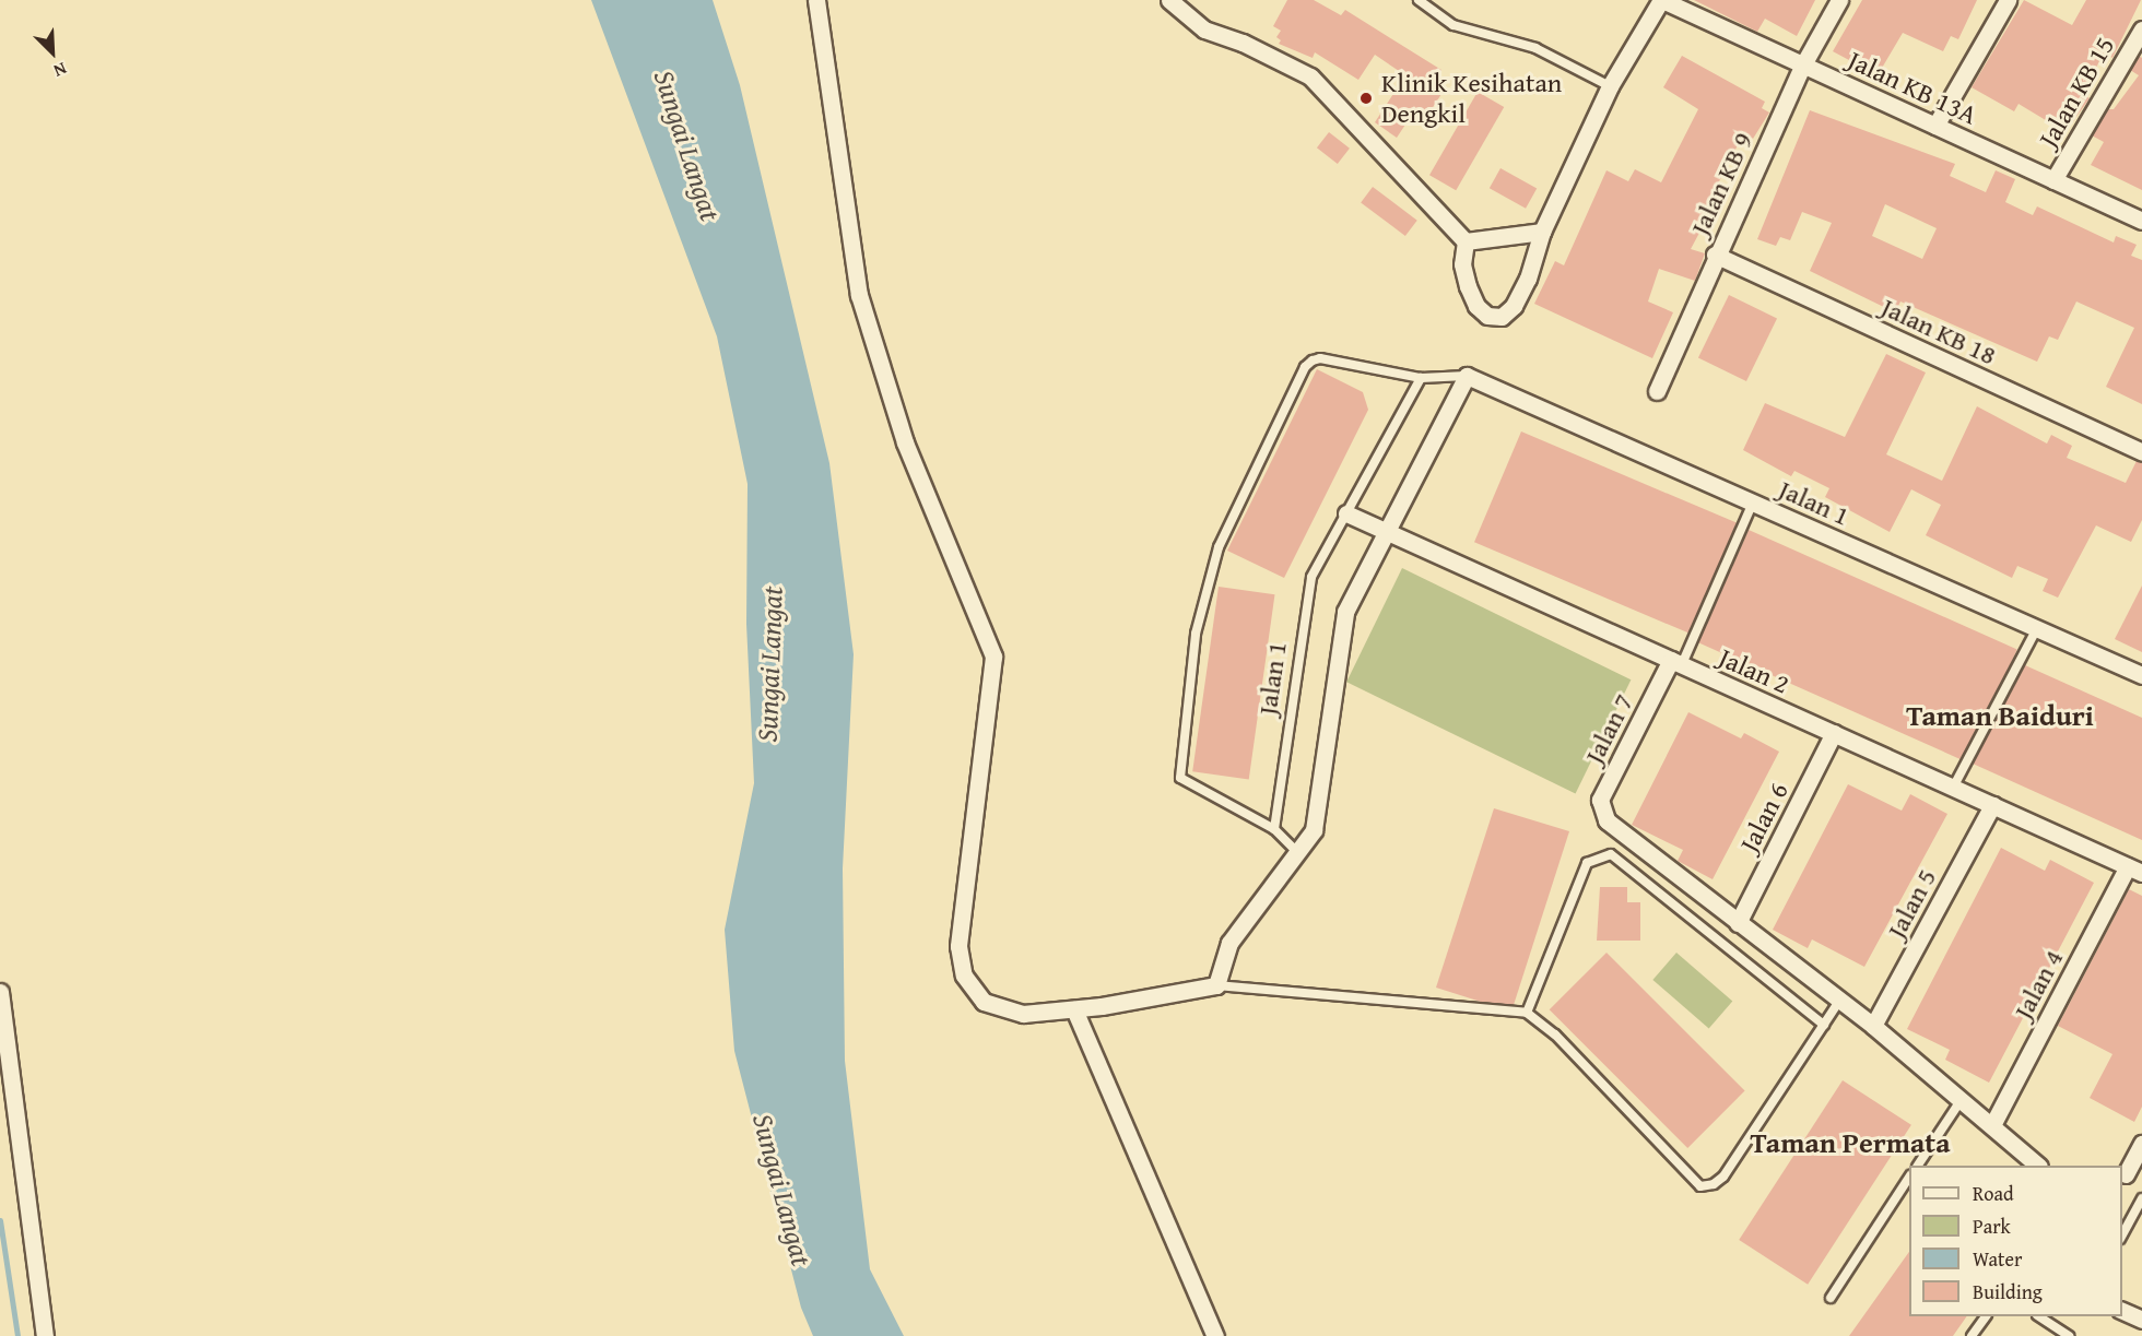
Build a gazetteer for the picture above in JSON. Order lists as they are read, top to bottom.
{
  "streets": {
    "street": [
      "Jalan KB 13A",
      "Jalan KB 15",
      "Jalan KB 9",
      "Jalan KB 18",
      "Jalan 1",
      "Jalan 2",
      "Jalan 7",
      "Jalan 6",
      "Jalan 5",
      "Jalan 4"
    ]
  },
  "crossings": [
    ["Jalan KB 13A", "Jalan KB 15"],
    ["Jalan KB 13A", "Jalan KB 9"],
    ["Jalan KB 9", "Jalan KB 18"],
    ["Jalan 1", "Jalan 2"],
    ["Jalan 2", "Jalan 7"],
    ["Jalan 2", "Jalan 6"],
    ["Jalan 2", "Jalan 5"],
    ["Jalan 2", "Jalan 4"],
    ["Jalan 7", "Jalan 6"]
  ],
  "districts": ["Taman Baiduri", "Taman Permata"],
  "water": ["Sungai Langat"],
  "places": ["Klinik Kesihatan Dengkil"],
  "legend": [
    "Road",
    "Park",
    "Water",
    "Building"
  ],
  "north": "bottom right"
}
